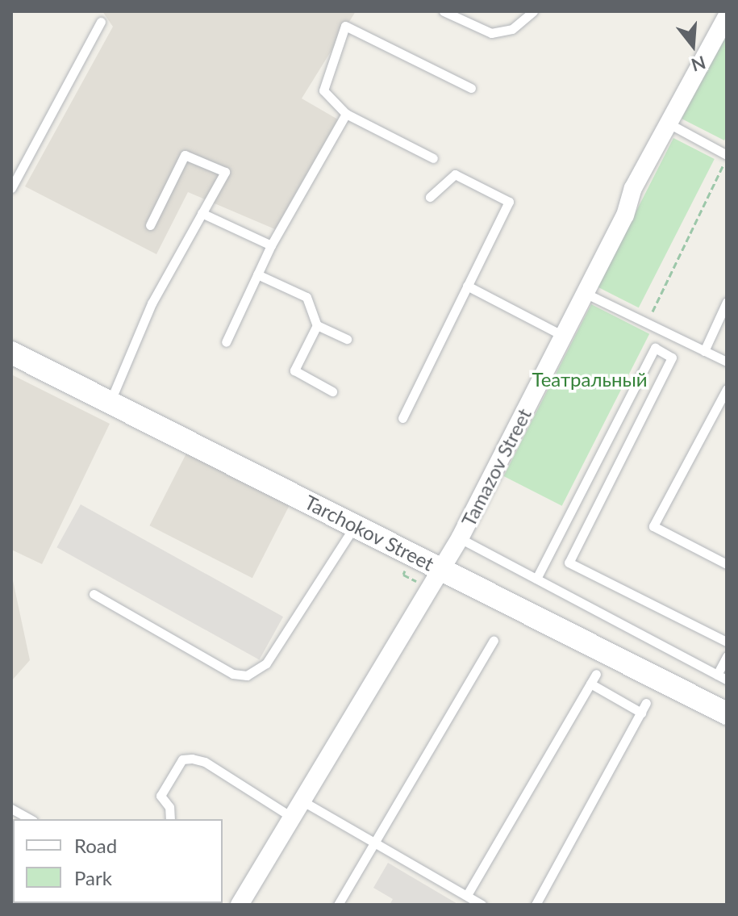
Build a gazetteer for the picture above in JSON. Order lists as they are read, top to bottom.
{
  "streets": {
    "street": ["Tamazov Street", "Tarchokov Street"]
  },
  "crossings": [
    ["Tamazov Street", "Tarchokov Street"]
  ],
  "parks": ["Театральный"],
  "legend": ["Road", "Park"],
  "north": "bottom"
}
